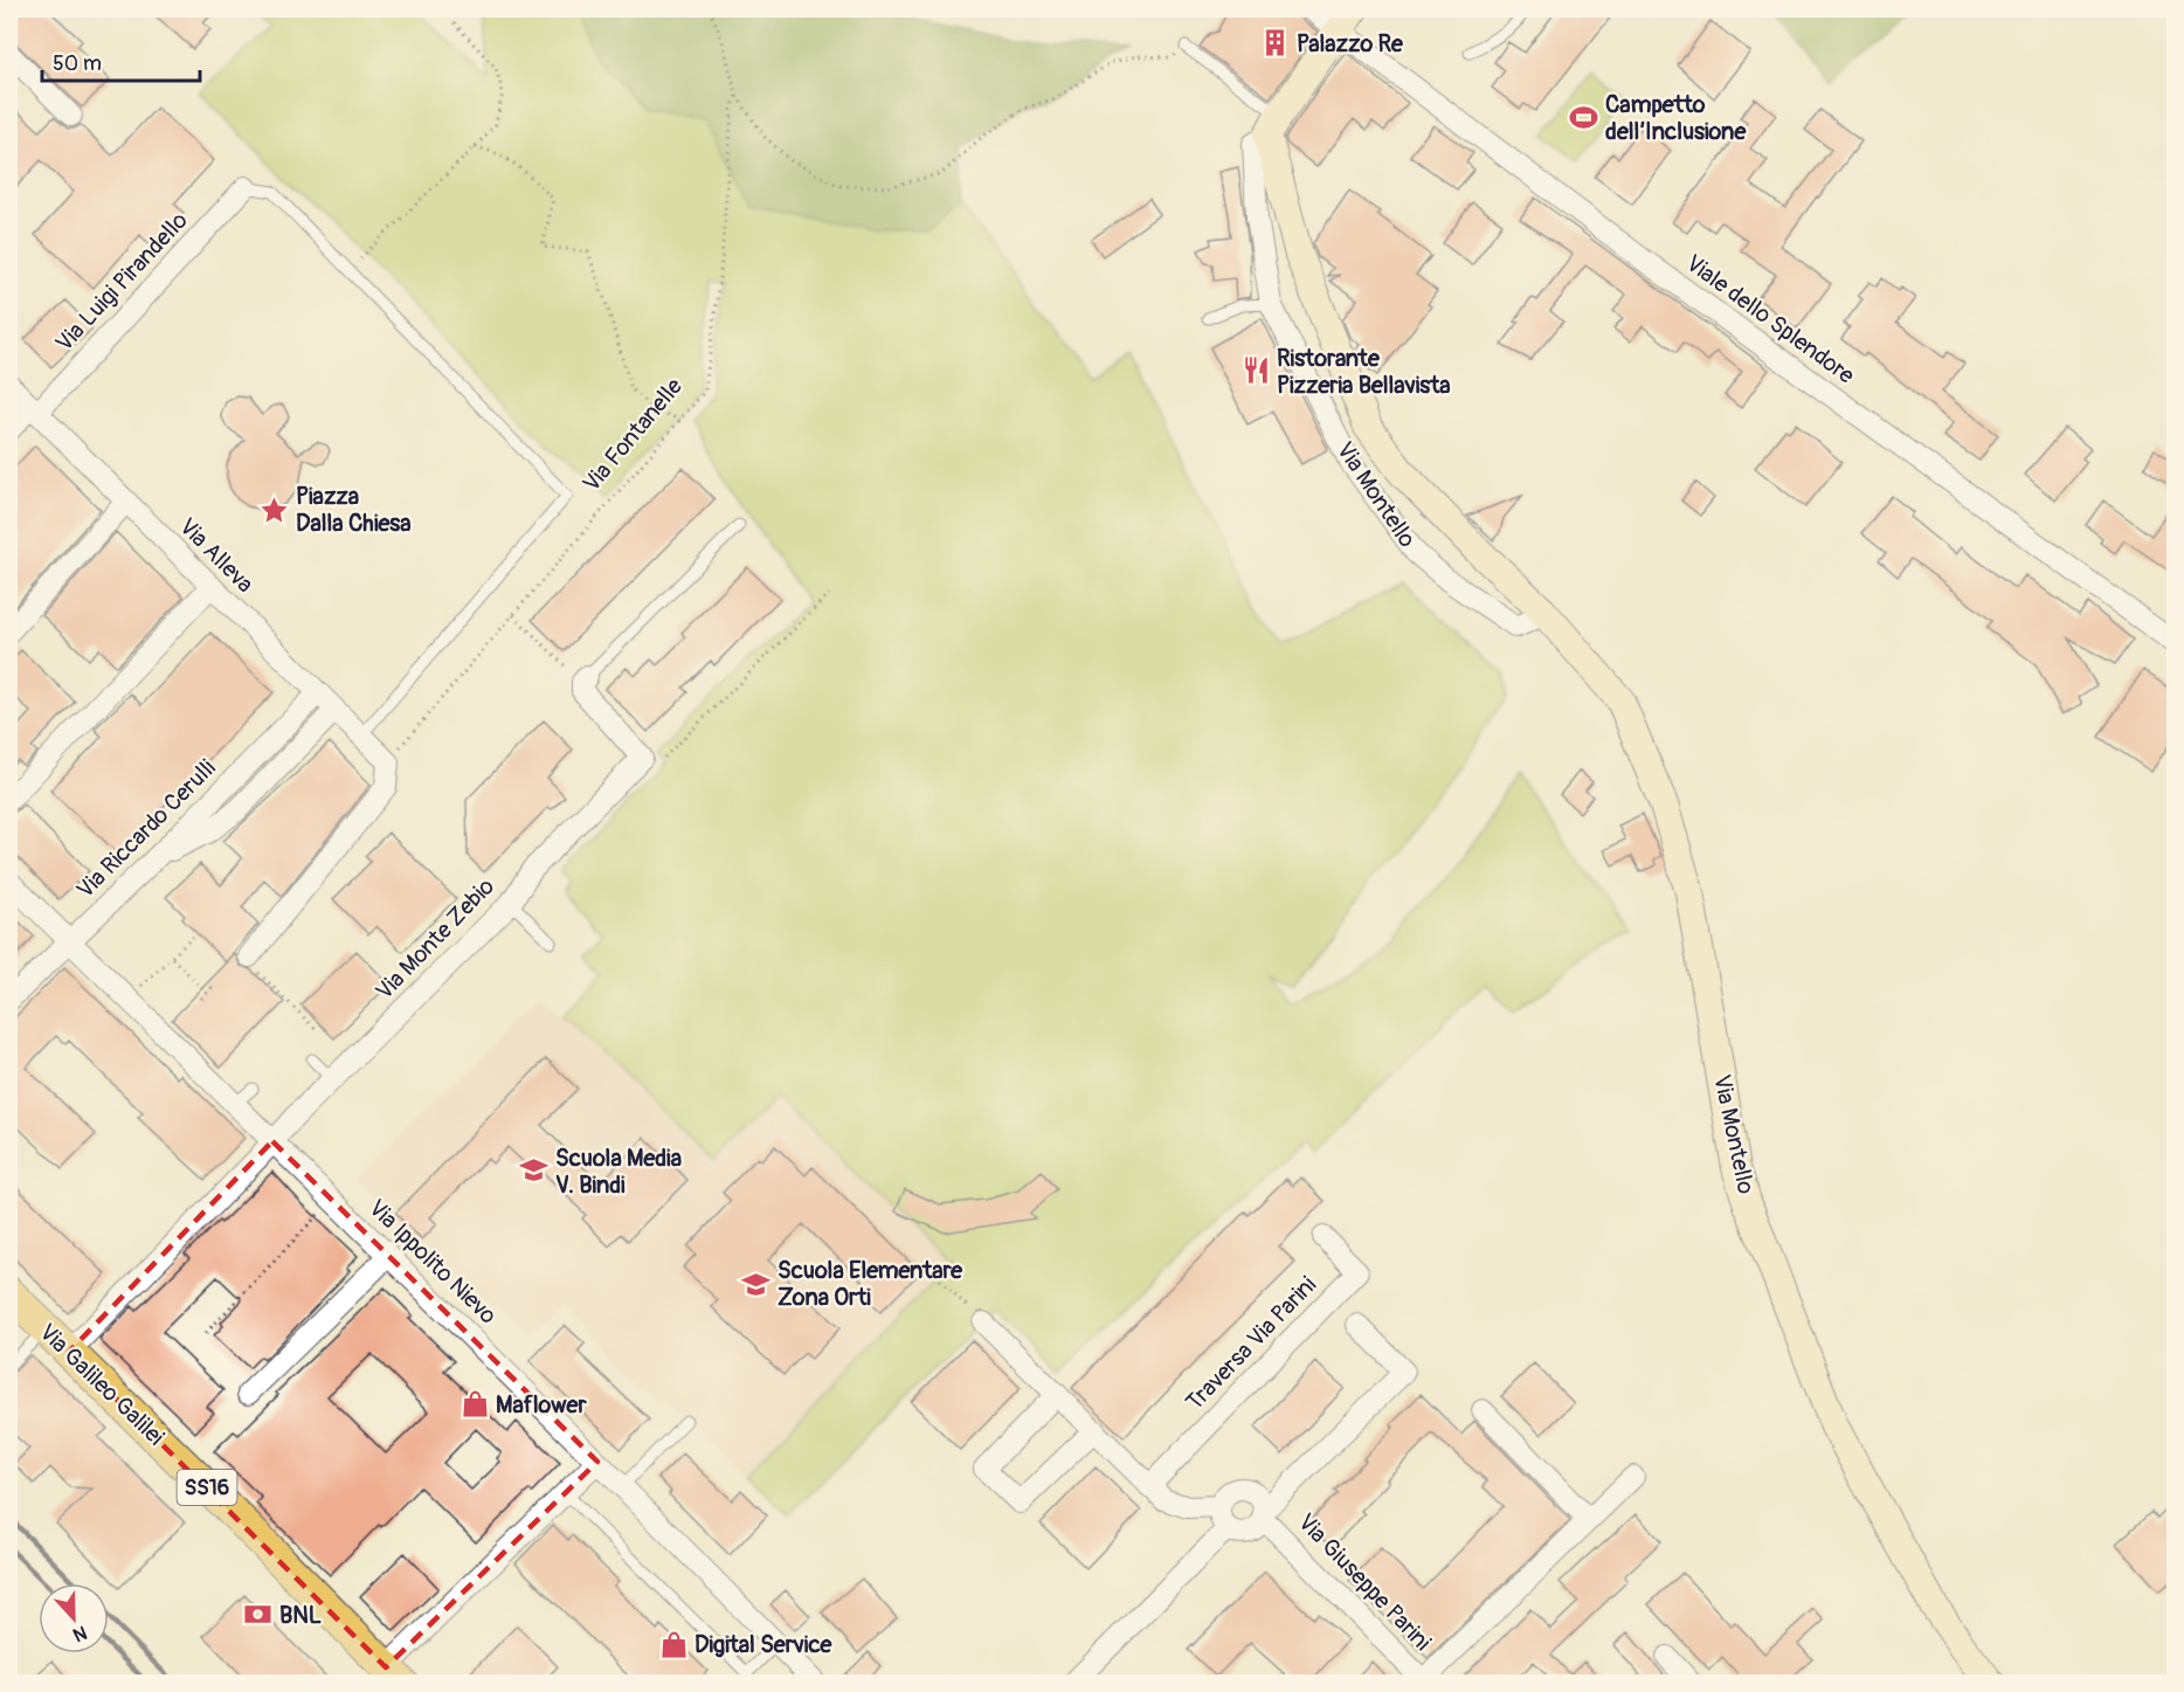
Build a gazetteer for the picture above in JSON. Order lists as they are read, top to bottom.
{
  "streets": {
    "main road": ["Via Montello", "Via Galileo Galilei", "SS16"],
    "street": [
      "Via Luigi Pirandello",
      "Viale dello Splendore",
      "Via Alleva",
      "Via Riccardo Cerulli",
      "Via Monte Zebio",
      "Via Ippolito Nievo",
      "Traversa Via Parini",
      "Via Giuseppe Parini"
    ],
    "path": ["Via Fontanelle"]
  },
  "crossings": [
    ["Via Luigi Pirandello", "Via Alleva"],
    ["Viale dello Splendore", "Via Montello"],
    ["Via Alleva", "Via Riccardo Cerulli"],
    ["Via Riccardo Cerulli", "Via Ippolito Nievo"],
    ["Via Monte Zebio", "Via Ippolito Nievo"],
    ["Via Monte Zebio", "Via Galileo Galilei"]
  ],
  "places": {
    "building": ["Palazzo Re"],
    "sports": ["Campetto dell’Inclusione"],
    "restaurant": ["Ristorante Pizzeria Bellavista"],
    "place": ["Piazza Dalla Chiesa"],
    "school or university": ["Scuola Media V. Bindi", "Scuola Elementare Zona Orti"],
    "shop": ["Maflower", "Digital Service"],
    "bank": ["BNL"]
  },
  "scale_bar": "50 m",
  "north": "bottom"
}
